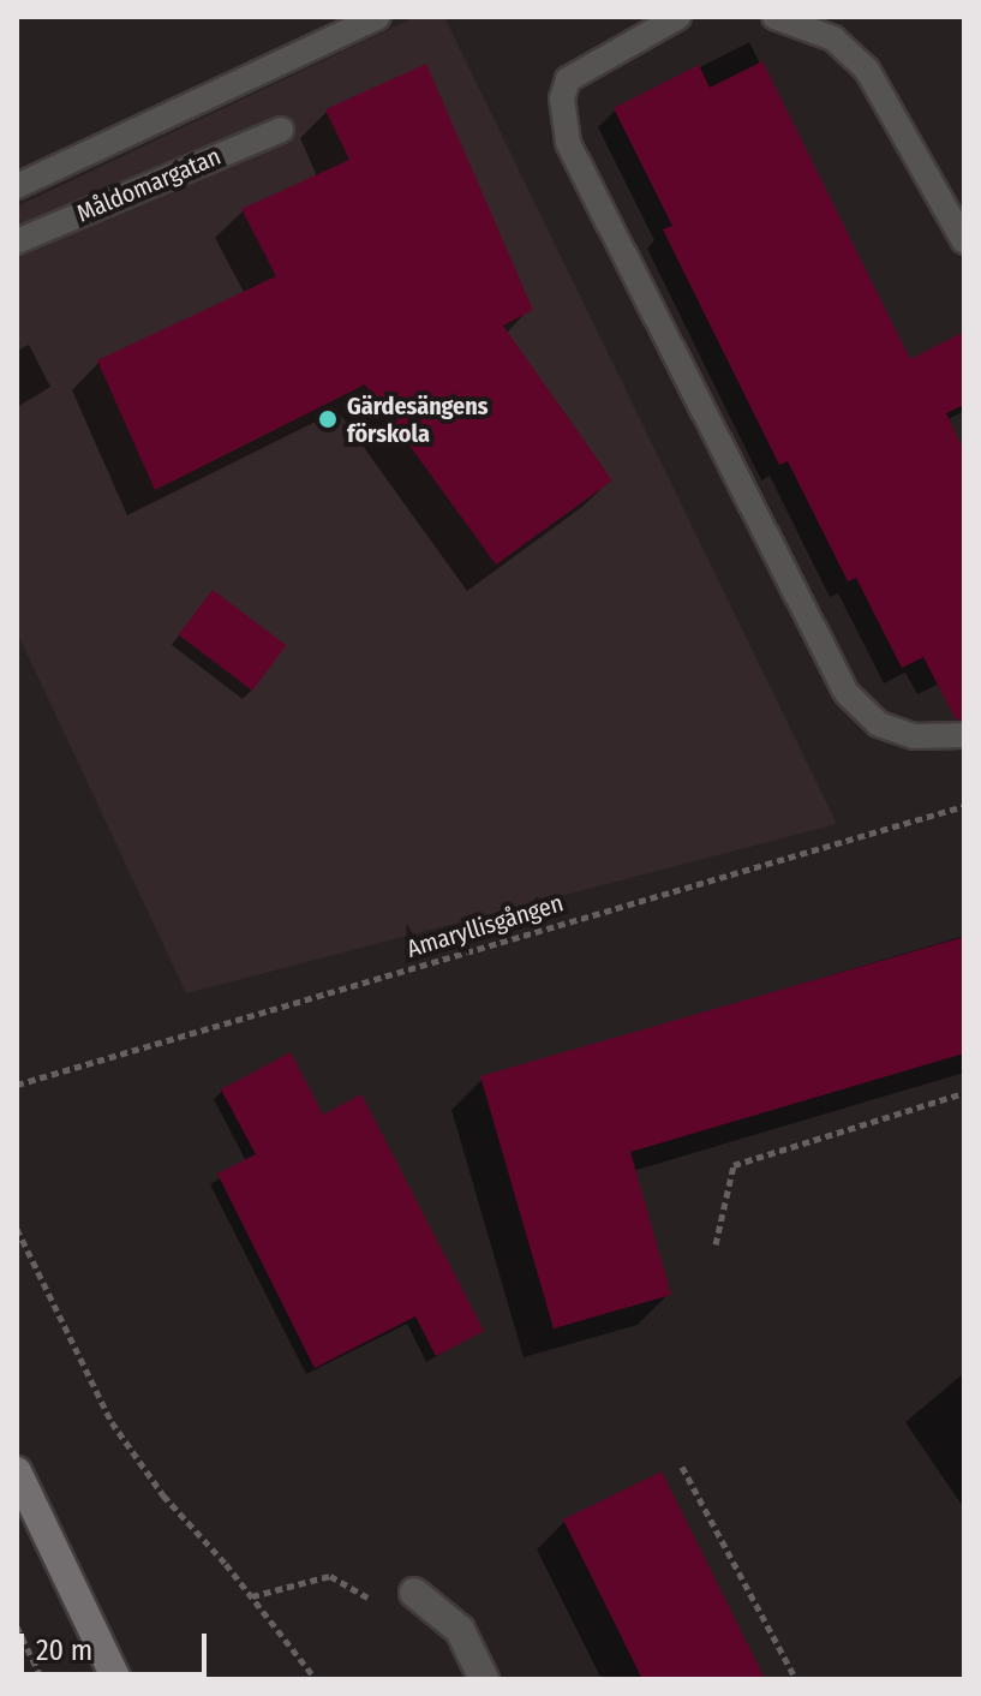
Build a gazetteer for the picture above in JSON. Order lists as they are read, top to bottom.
{
  "streets": {
    "lane": ["Måldomargatan"],
    "path": ["Amaryllisgången"]
  },
  "places": ["Gärdesängens förskola"],
  "scale_bar": "20 m"
}
